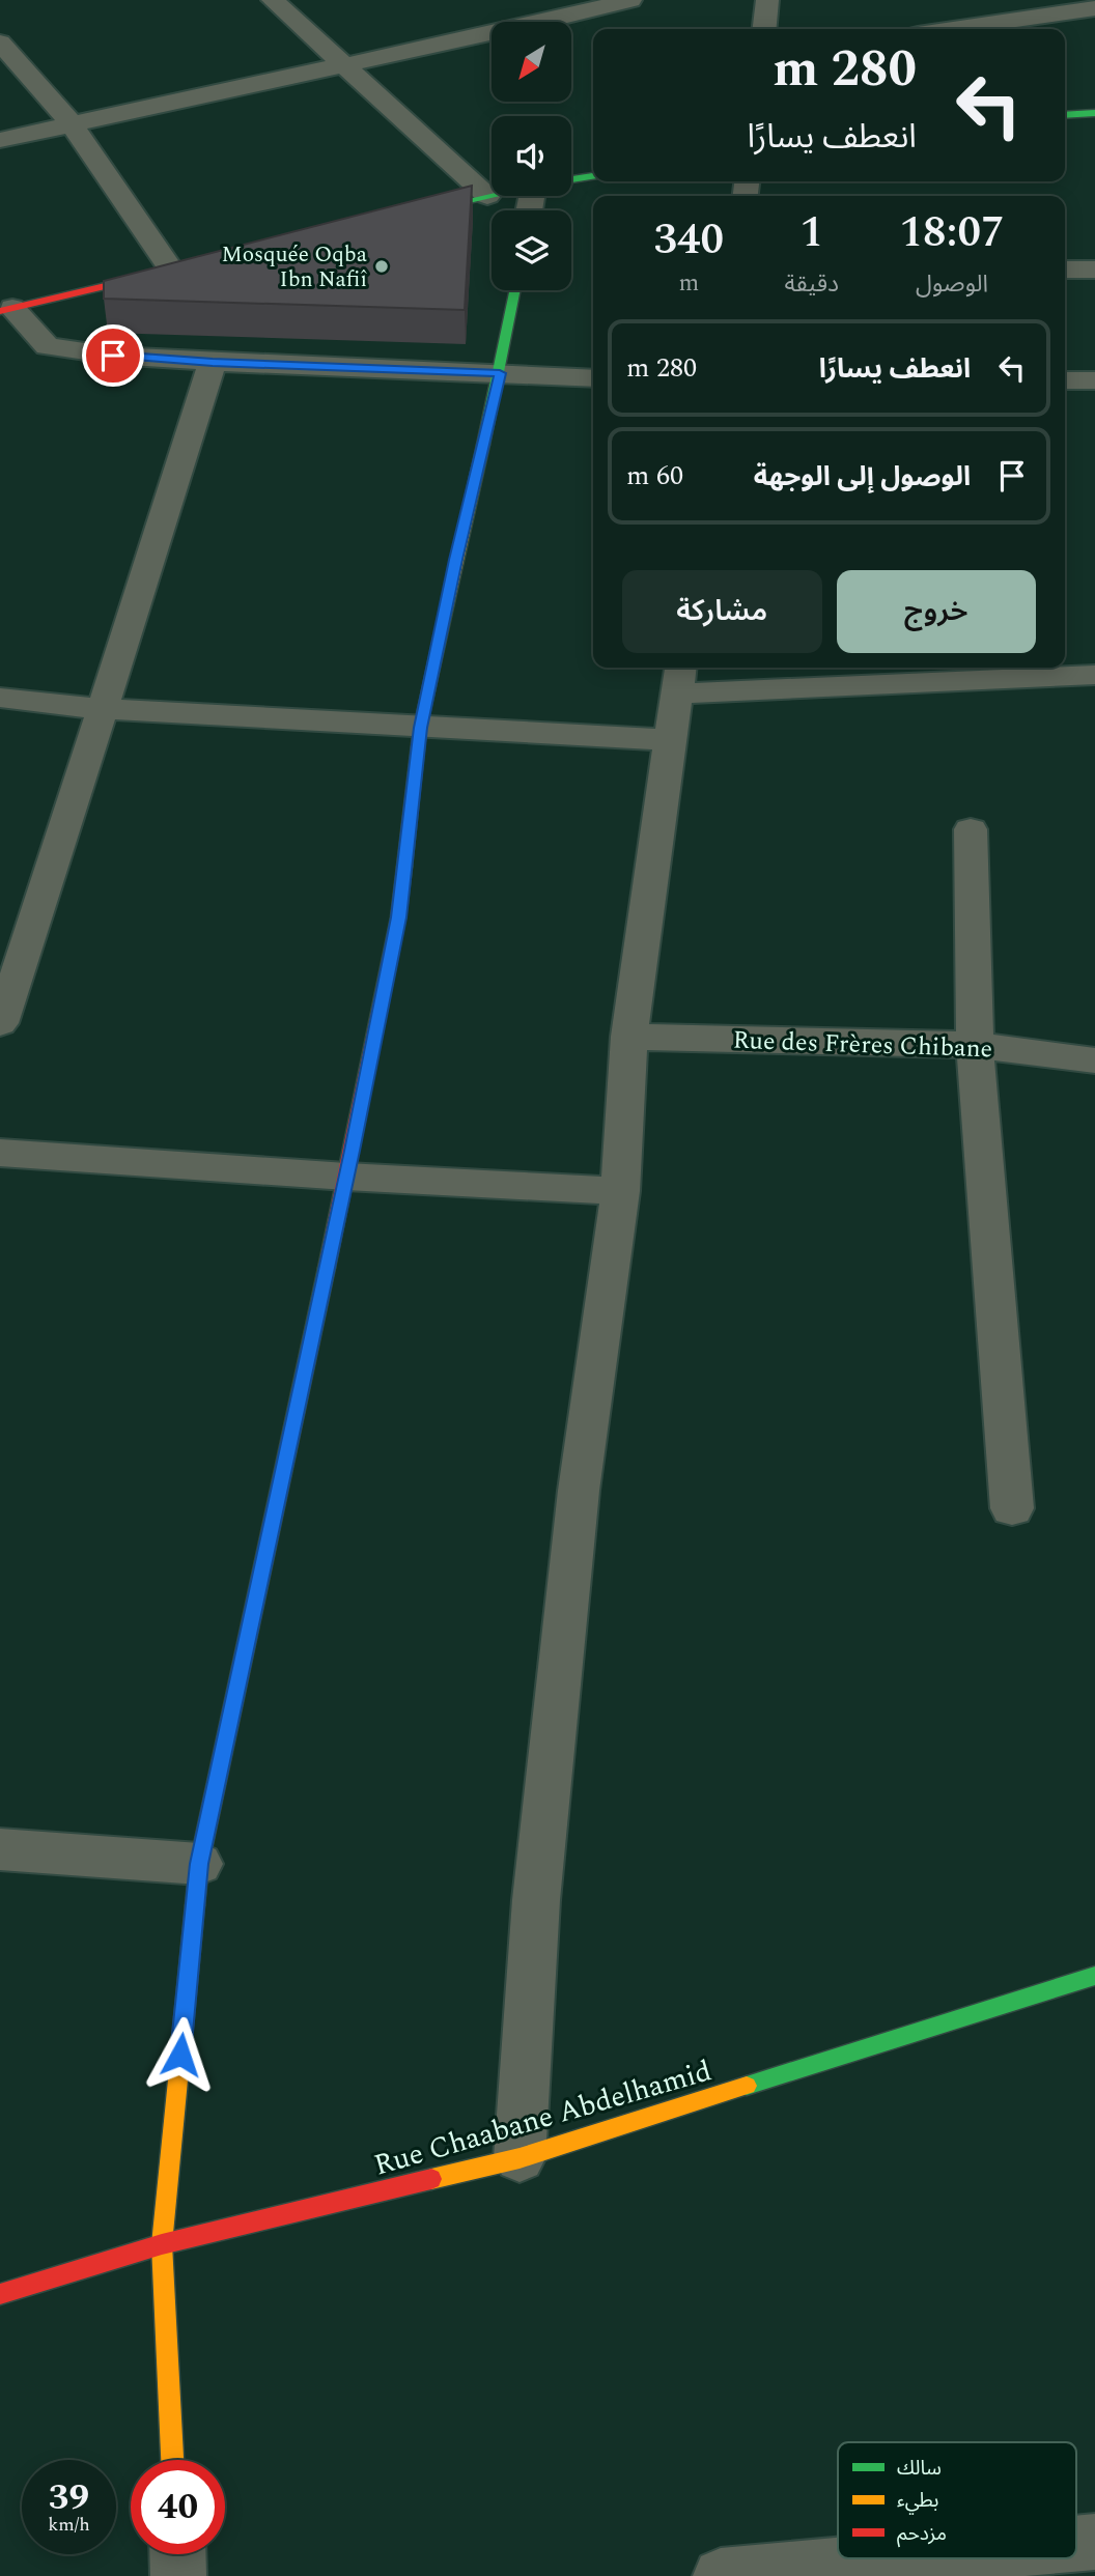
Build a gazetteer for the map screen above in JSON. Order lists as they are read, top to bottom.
{
  "streets": {
    "street": ["Rue des Frères Chibane", "Rue Chaabane Abdelhamid"]
  },
  "places": ["Mosquée Oqba Ibn Nafiî"],
  "legend": ["سالك", "بطيء", "مزدحم"],
  "north": "bottom left",
  "page": {
    "turn": ["280 m", "انعطف يسارًا"],
    "eta": [
      "18:07",
      "الوصول",
      "1",
      "دقيقة",
      "340",
      "m"
    ],
    "list": [
      {
        "name": "انعطف يسارًا",
        "value": "280 m"
      },
      {
        "name": "الوصول إلى الوجهة",
        "value": "60 m"
      }
    ],
    "buttons": ["خروج", "مشاركة"],
    "speed": "39 km/h",
    "limit": "40"
  }
}
